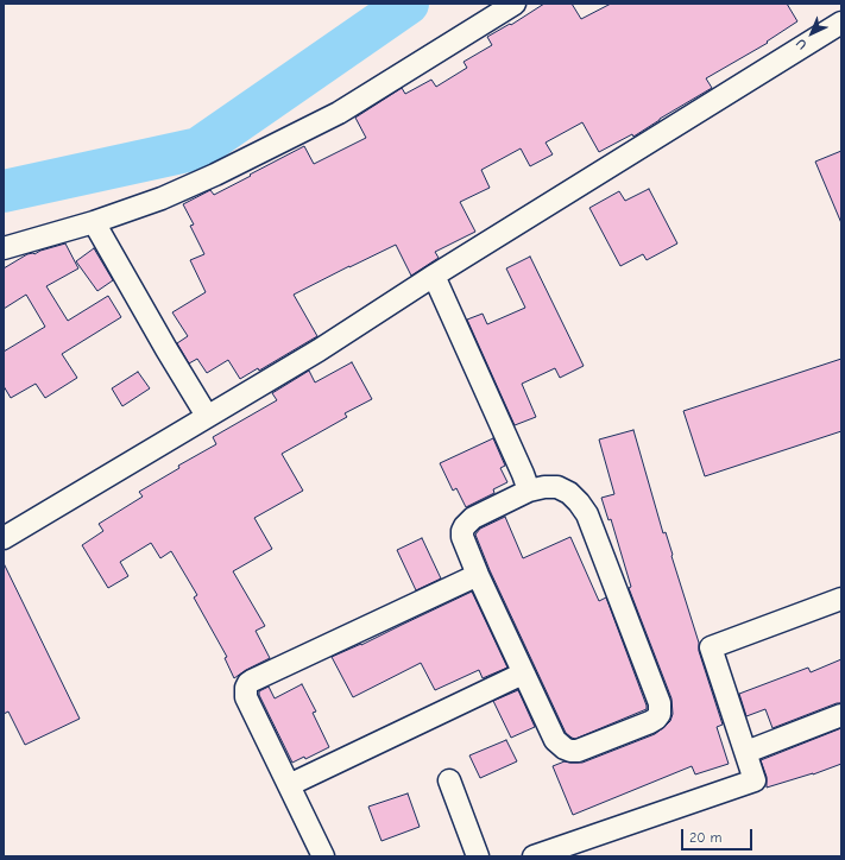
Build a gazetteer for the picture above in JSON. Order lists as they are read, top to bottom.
{
  "scale_bar": "20 m",
  "north": "bottom left"
}
